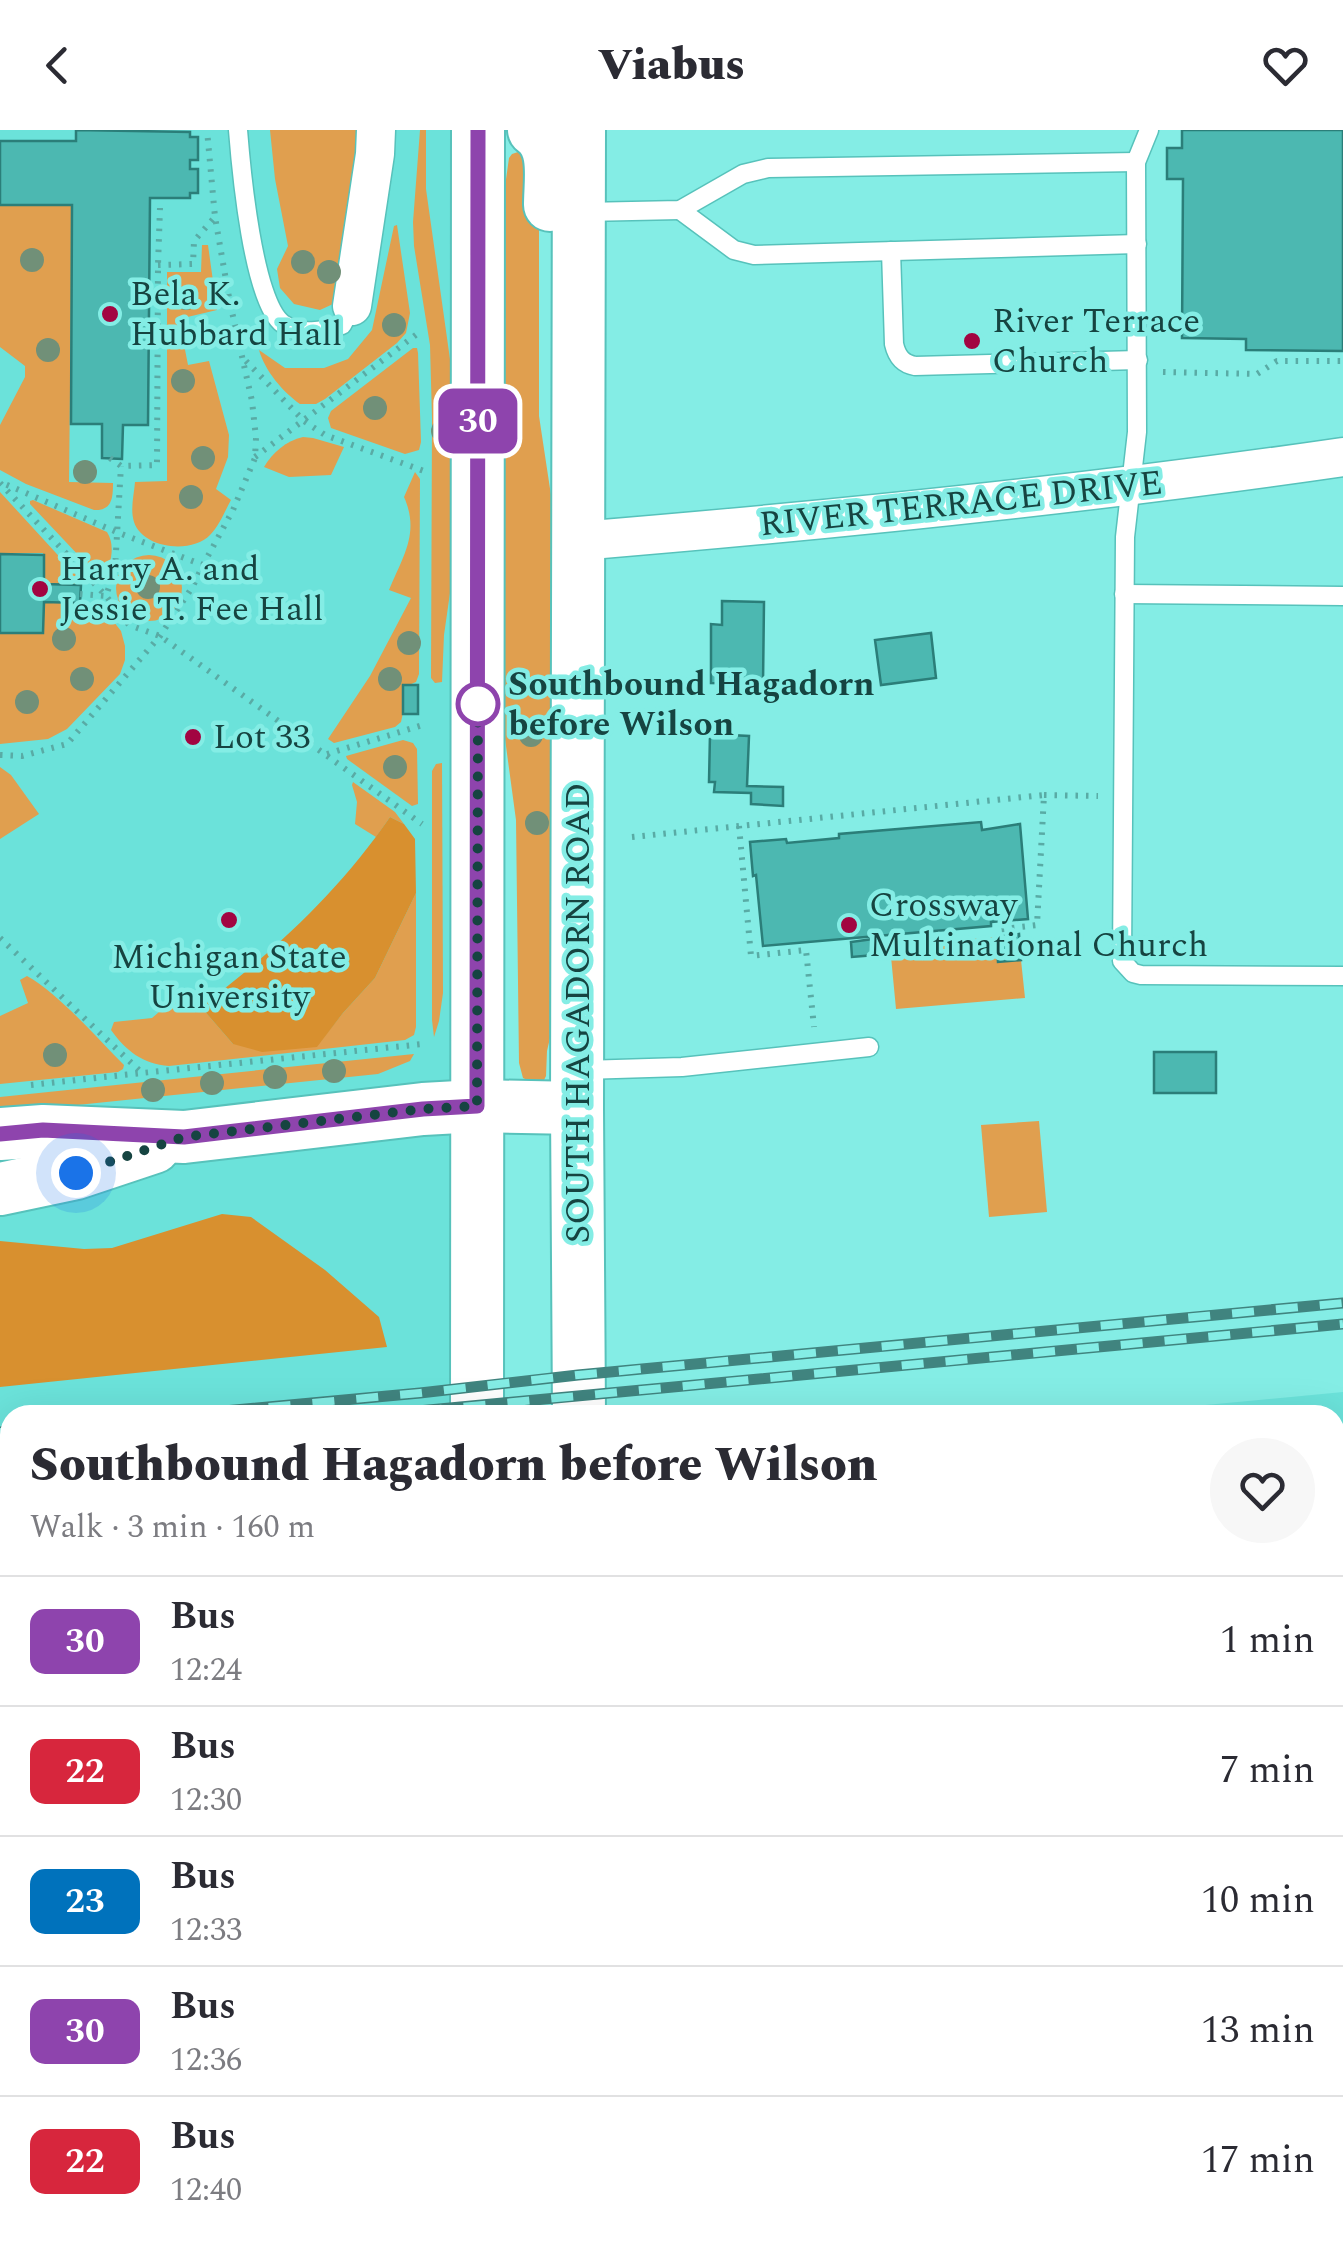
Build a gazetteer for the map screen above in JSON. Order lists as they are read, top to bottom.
{
  "streets": {
    "street": ["RIVER TERRACE DRIVE", "SOUTH HAGADORN ROAD"]
  },
  "crossings": [
    ["RIVER TERRACE DRIVE", "SOUTH HAGADORN ROAD"]
  ],
  "places": [
    "Bela K. Hubbard Hall",
    "River Terrace Church",
    "Harry A. and Jessie T. Fee Hall",
    "Southbound Hagadorn before Wilson",
    "Lot 33",
    "Michigan State University",
    "Crossway Multinational Church"
  ],
  "lines": ["bus line 30"],
  "page": {
    "header": "Viabus",
    "on_map": "30",
    "heading": ["Southbound Hagadorn before Wilson", "Walk · 3 min · 160 m"],
    "list": [
      {
        "mark": "30",
        "name": "Bus",
        "note": "12:24",
        "value": "1 min"
      },
      {
        "mark": "22",
        "name": "Bus",
        "note": "12:30",
        "value": "7 min"
      },
      {
        "mark": "23",
        "name": "Bus",
        "note": "12:33",
        "value": "10 min"
      },
      {
        "mark": "30",
        "name": "Bus",
        "note": "12:36",
        "value": "13 min"
      },
      {
        "mark": "22",
        "name": "Bus",
        "note": "12:40",
        "value": "17 min"
      }
    ]
  }
}
